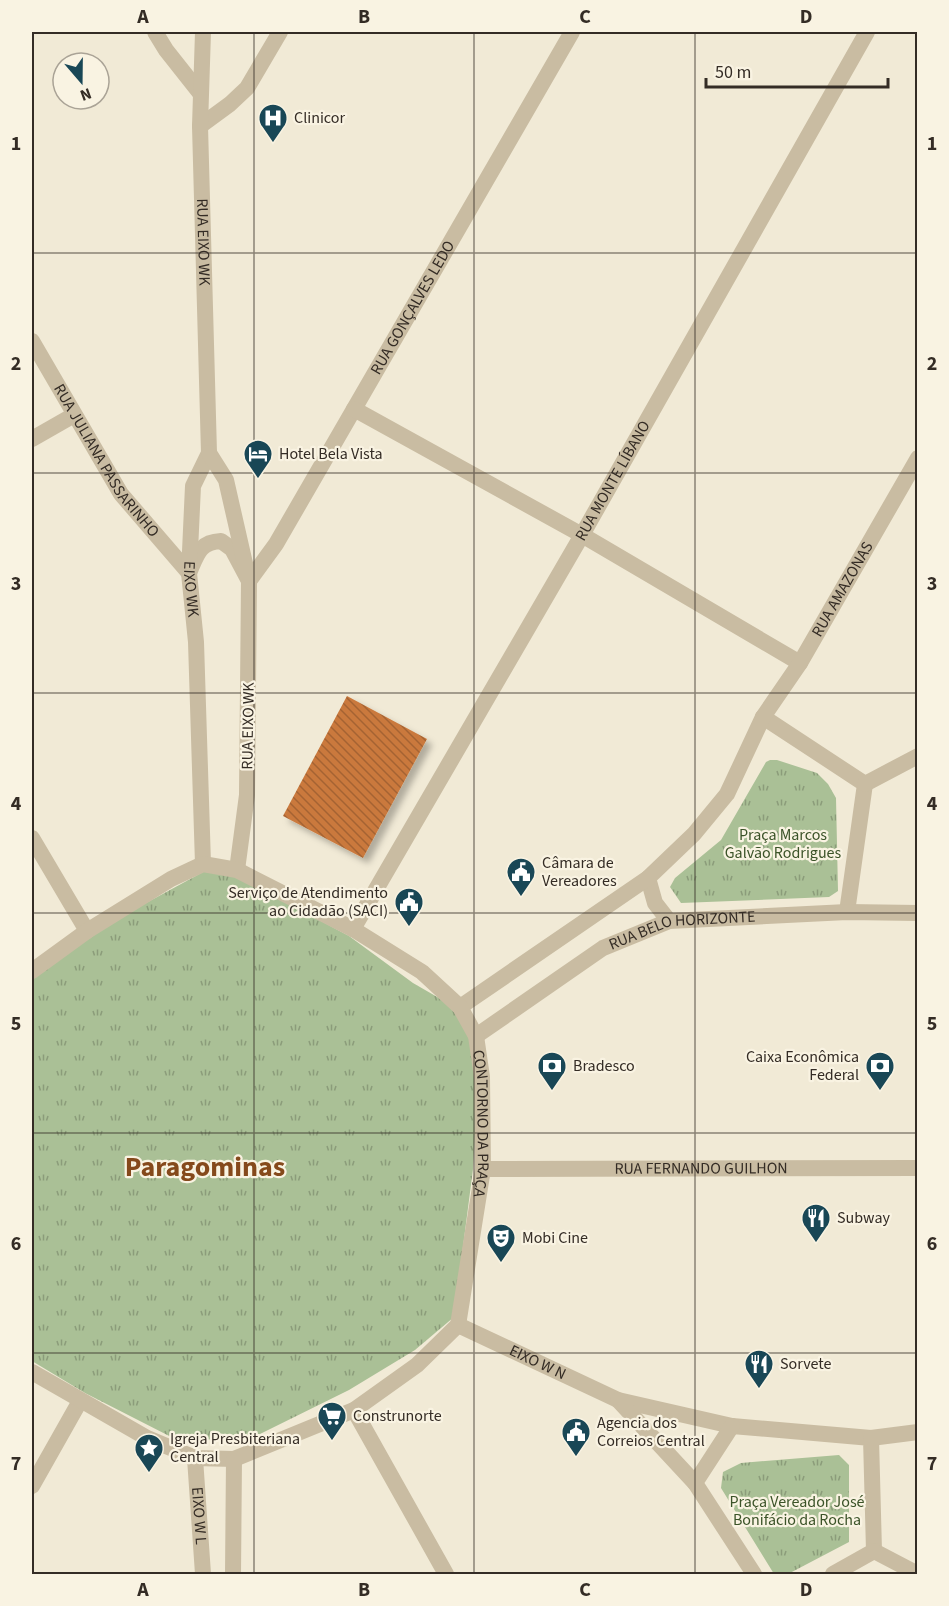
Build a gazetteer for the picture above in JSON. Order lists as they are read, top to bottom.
{
  "streets": {
    "street": [
      "RUA EIXO WK",
      "RUA GONÇALVES LEDO",
      "RUA JULIANA PASSARINHO",
      "RUA MONTE LÍBANO",
      "EIXO WK",
      "RUA AMAZONAS",
      "RUA BELO HORIZONTE",
      "CONTORNO DA PRAÇA",
      "RUA FERNANDO GUILHON",
      "EIXO W N",
      "EIXO W L"
    ]
  },
  "crossings": [
    ["RUA EIXO WK", "RUA GONÇALVES LEDO"],
    ["RUA EIXO WK", "EIXO WK"],
    ["RUA EIXO WK", "CONTORNO DA PRAÇA"],
    ["RUA JULIANA PASSARINHO", "EIXO WK"],
    ["RUA MONTE LÍBANO", "CONTORNO DA PRAÇA"],
    ["EIXO WK", "CONTORNO DA PRAÇA"],
    ["RUA AMAZONAS", "CONTORNO DA PRAÇA"],
    ["RUA BELO HORIZONTE", "CONTORNO DA PRAÇA"],
    ["CONTORNO DA PRAÇA", "RUA FERNANDO GUILHON"],
    ["CONTORNO DA PRAÇA", "EIXO W N"]
  ],
  "districts": ["Paragominas"],
  "parks": ["Praça Marcos Galvão Rodrigues", "Praça Vereador José Bonifácio da Rocha"],
  "places": {
    "hospital": ["Clinicor"],
    "hotel": ["Hotel Bela Vista"],
    "public building": ["Câmara de Vereadores", "Serviço de Atendimento ao Cidadão (SACI)", "Agencia dos Correios Central"],
    "bank": ["Bradesco", "Caixa Econômica Federal"],
    "restaurant": ["Subway", "Sorvete"],
    "theatre": ["Mobi Cine"],
    "supermarket": ["Construnorte"],
    "place": ["Igreja Presbiteriana Central"]
  },
  "scale_bar": "50 m",
  "north": "bottom",
  "grid": {
    "columns": [
      "A",
      "B",
      "C",
      "D"
    ],
    "rows": [
      "1",
      "2",
      "3",
      "4",
      "5",
      "6",
      "7"
    ]
  }
}
